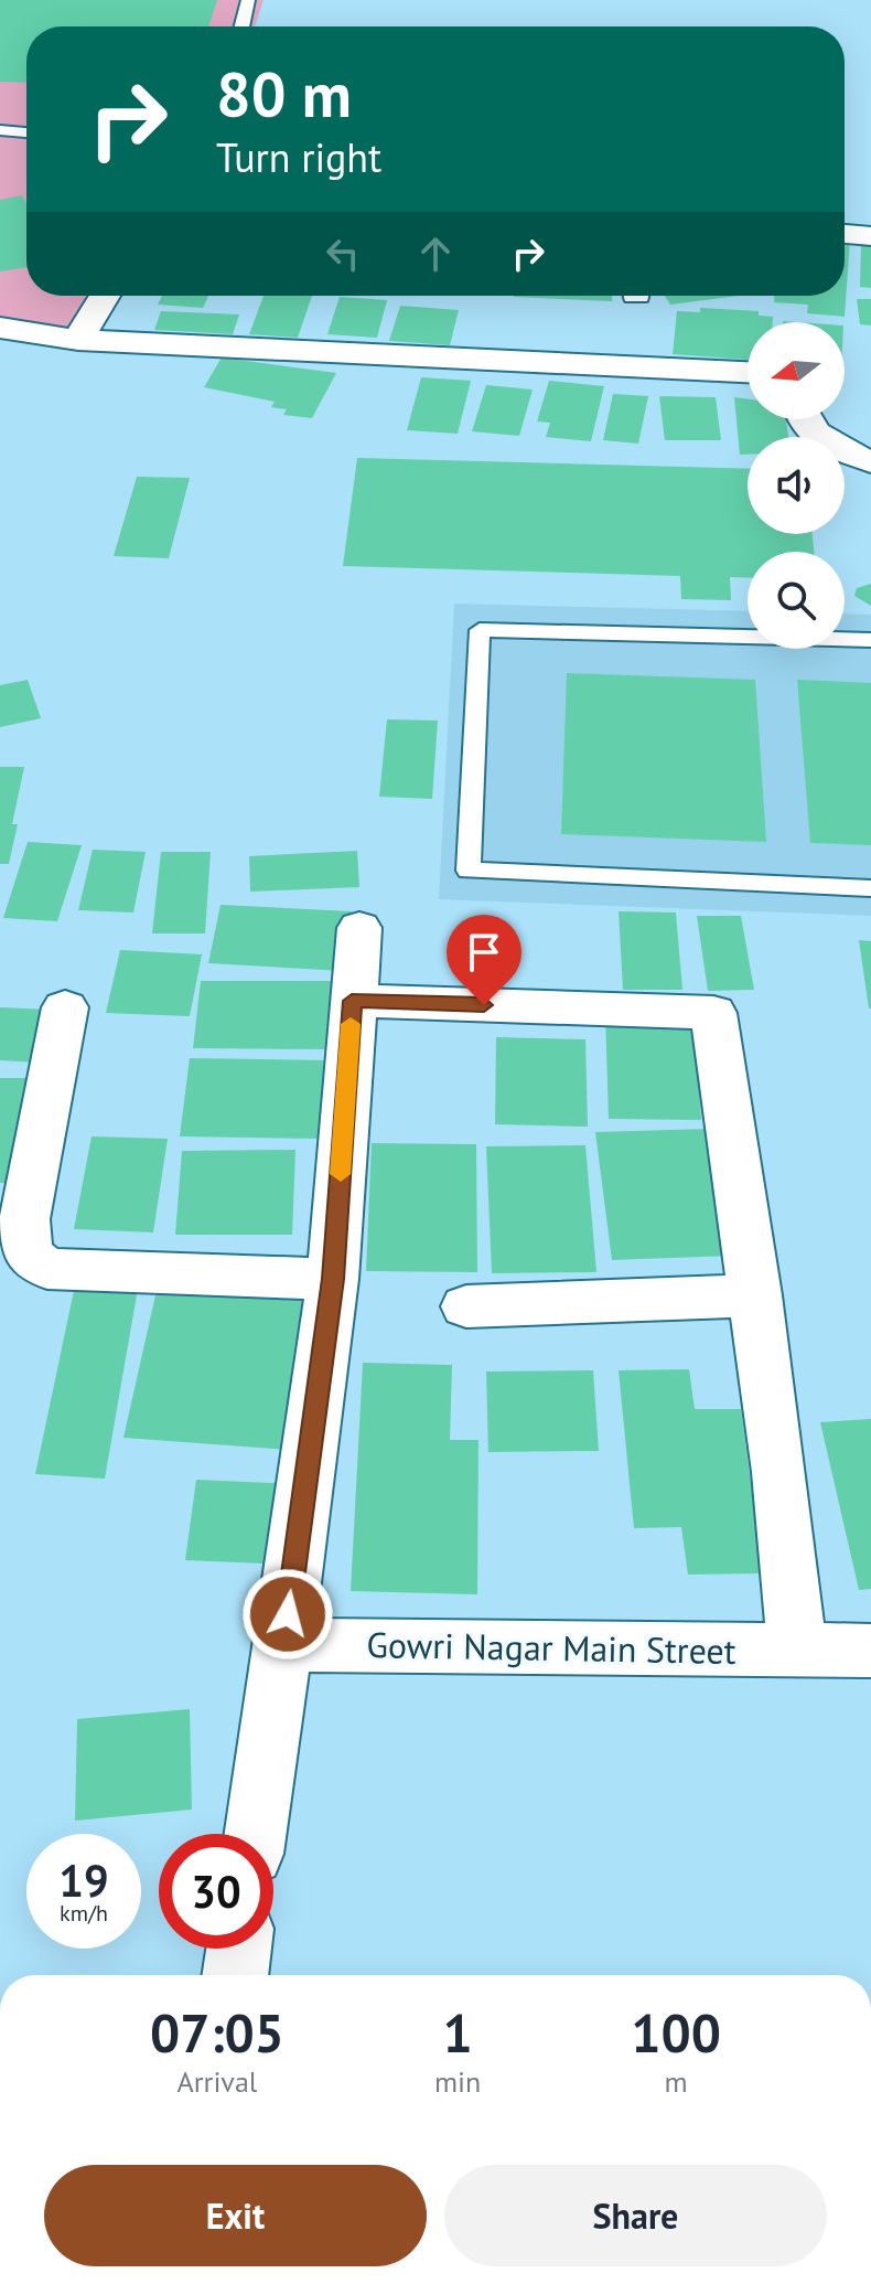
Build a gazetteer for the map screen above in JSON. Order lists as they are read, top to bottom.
{
  "streets": {
    "street": ["Gowri Nagar Main Street"]
  },
  "north": "left",
  "page": {
    "turn": ["80 m", "Turn right"],
    "speed": "19 km/h",
    "limit": "30",
    "eta": [
      "07:05",
      "Arrival",
      "1",
      "min",
      "100",
      "m"
    ],
    "buttons": ["Exit", "Share"]
  }
}
